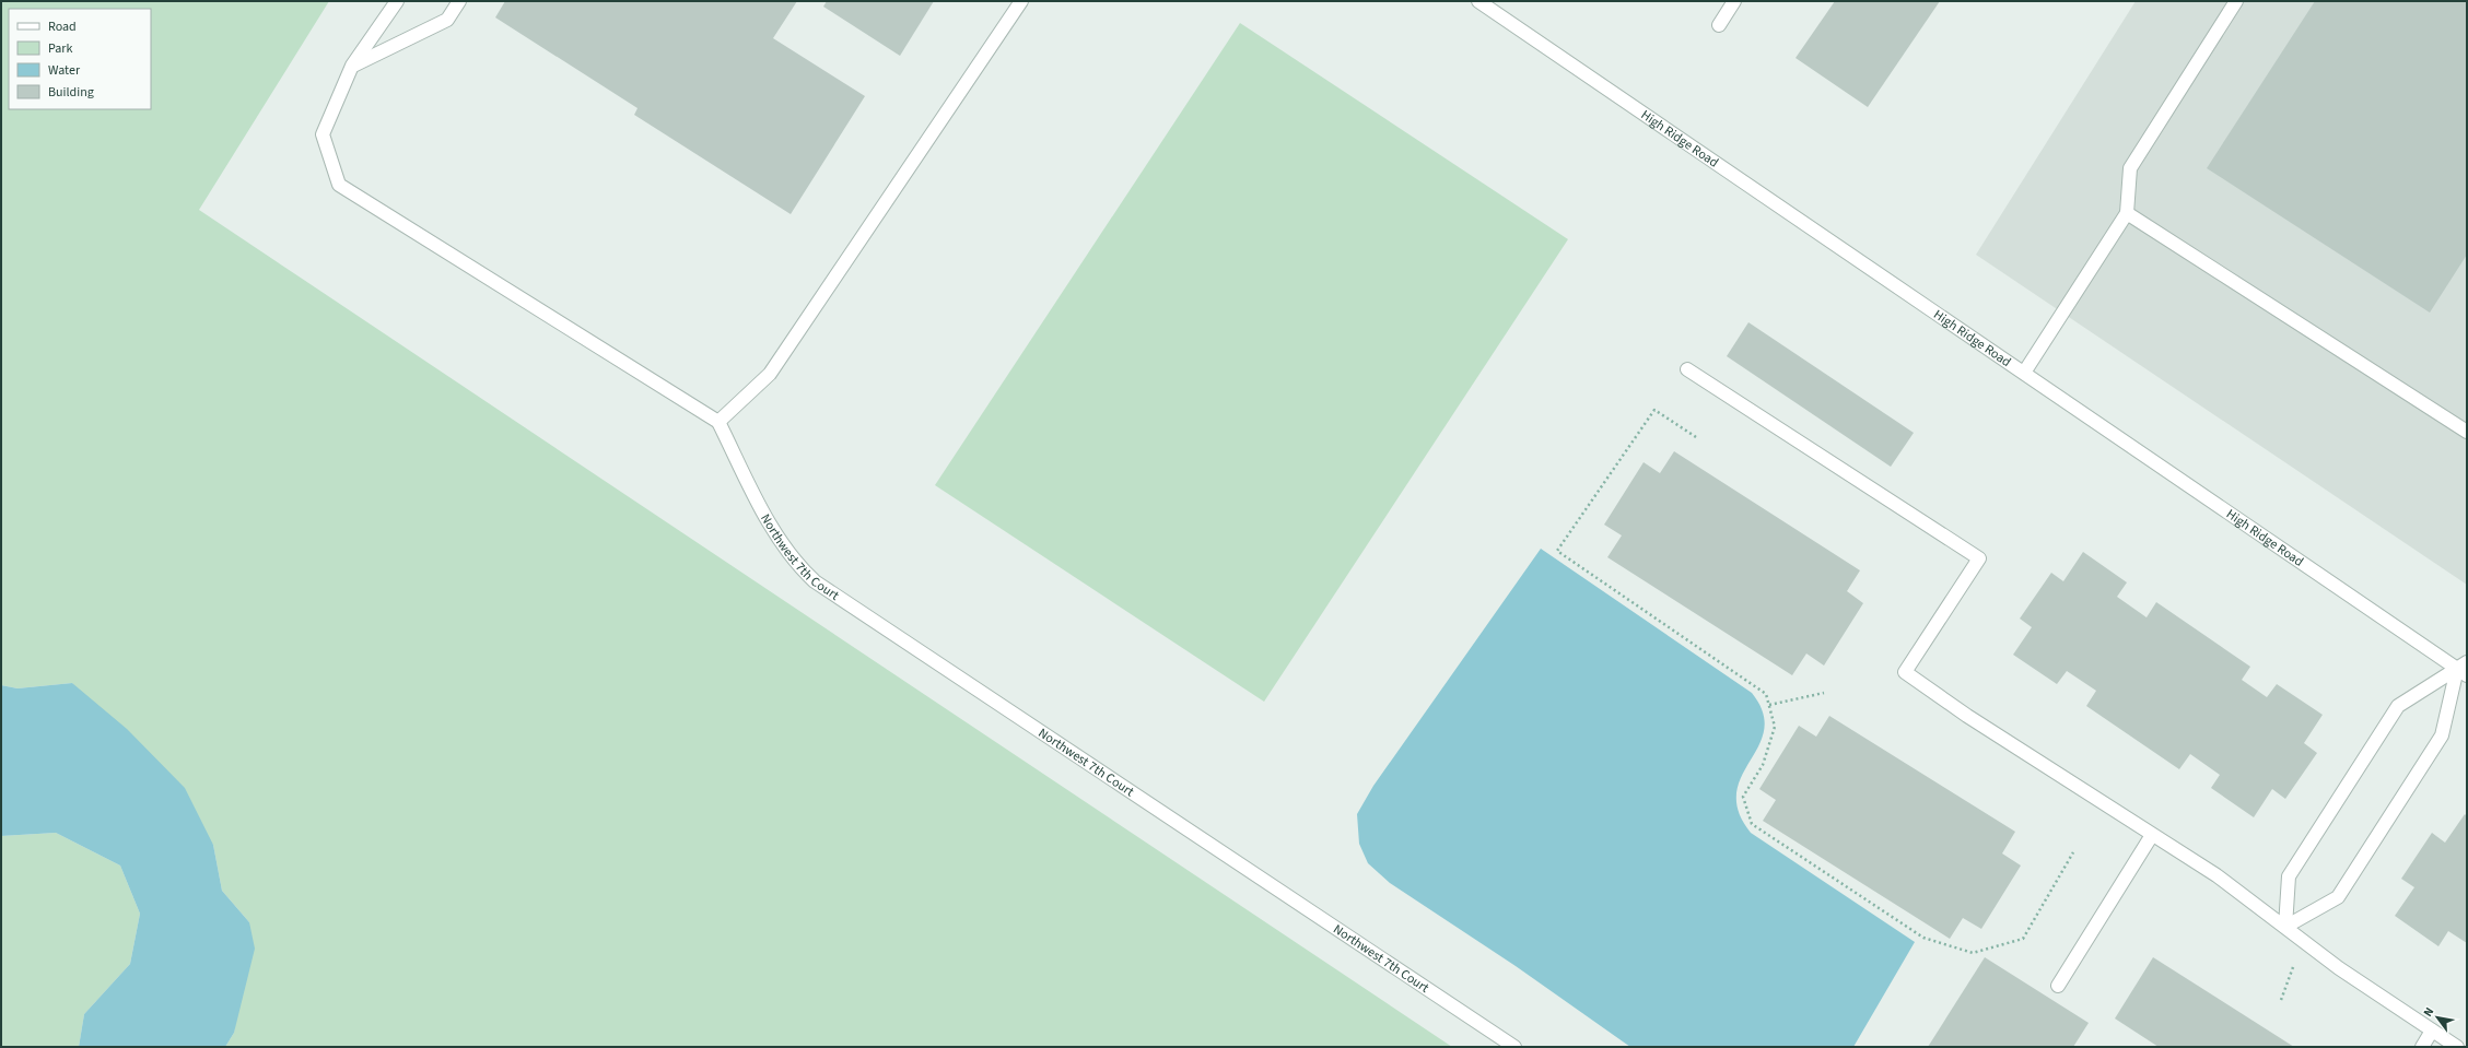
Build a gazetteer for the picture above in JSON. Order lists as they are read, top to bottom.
{
  "streets": {
    "street": ["High Ridge Road", "Northwest 7th Court"]
  },
  "legend": [
    "Road",
    "Park",
    "Water",
    "Building"
  ],
  "north": "top left"
}
